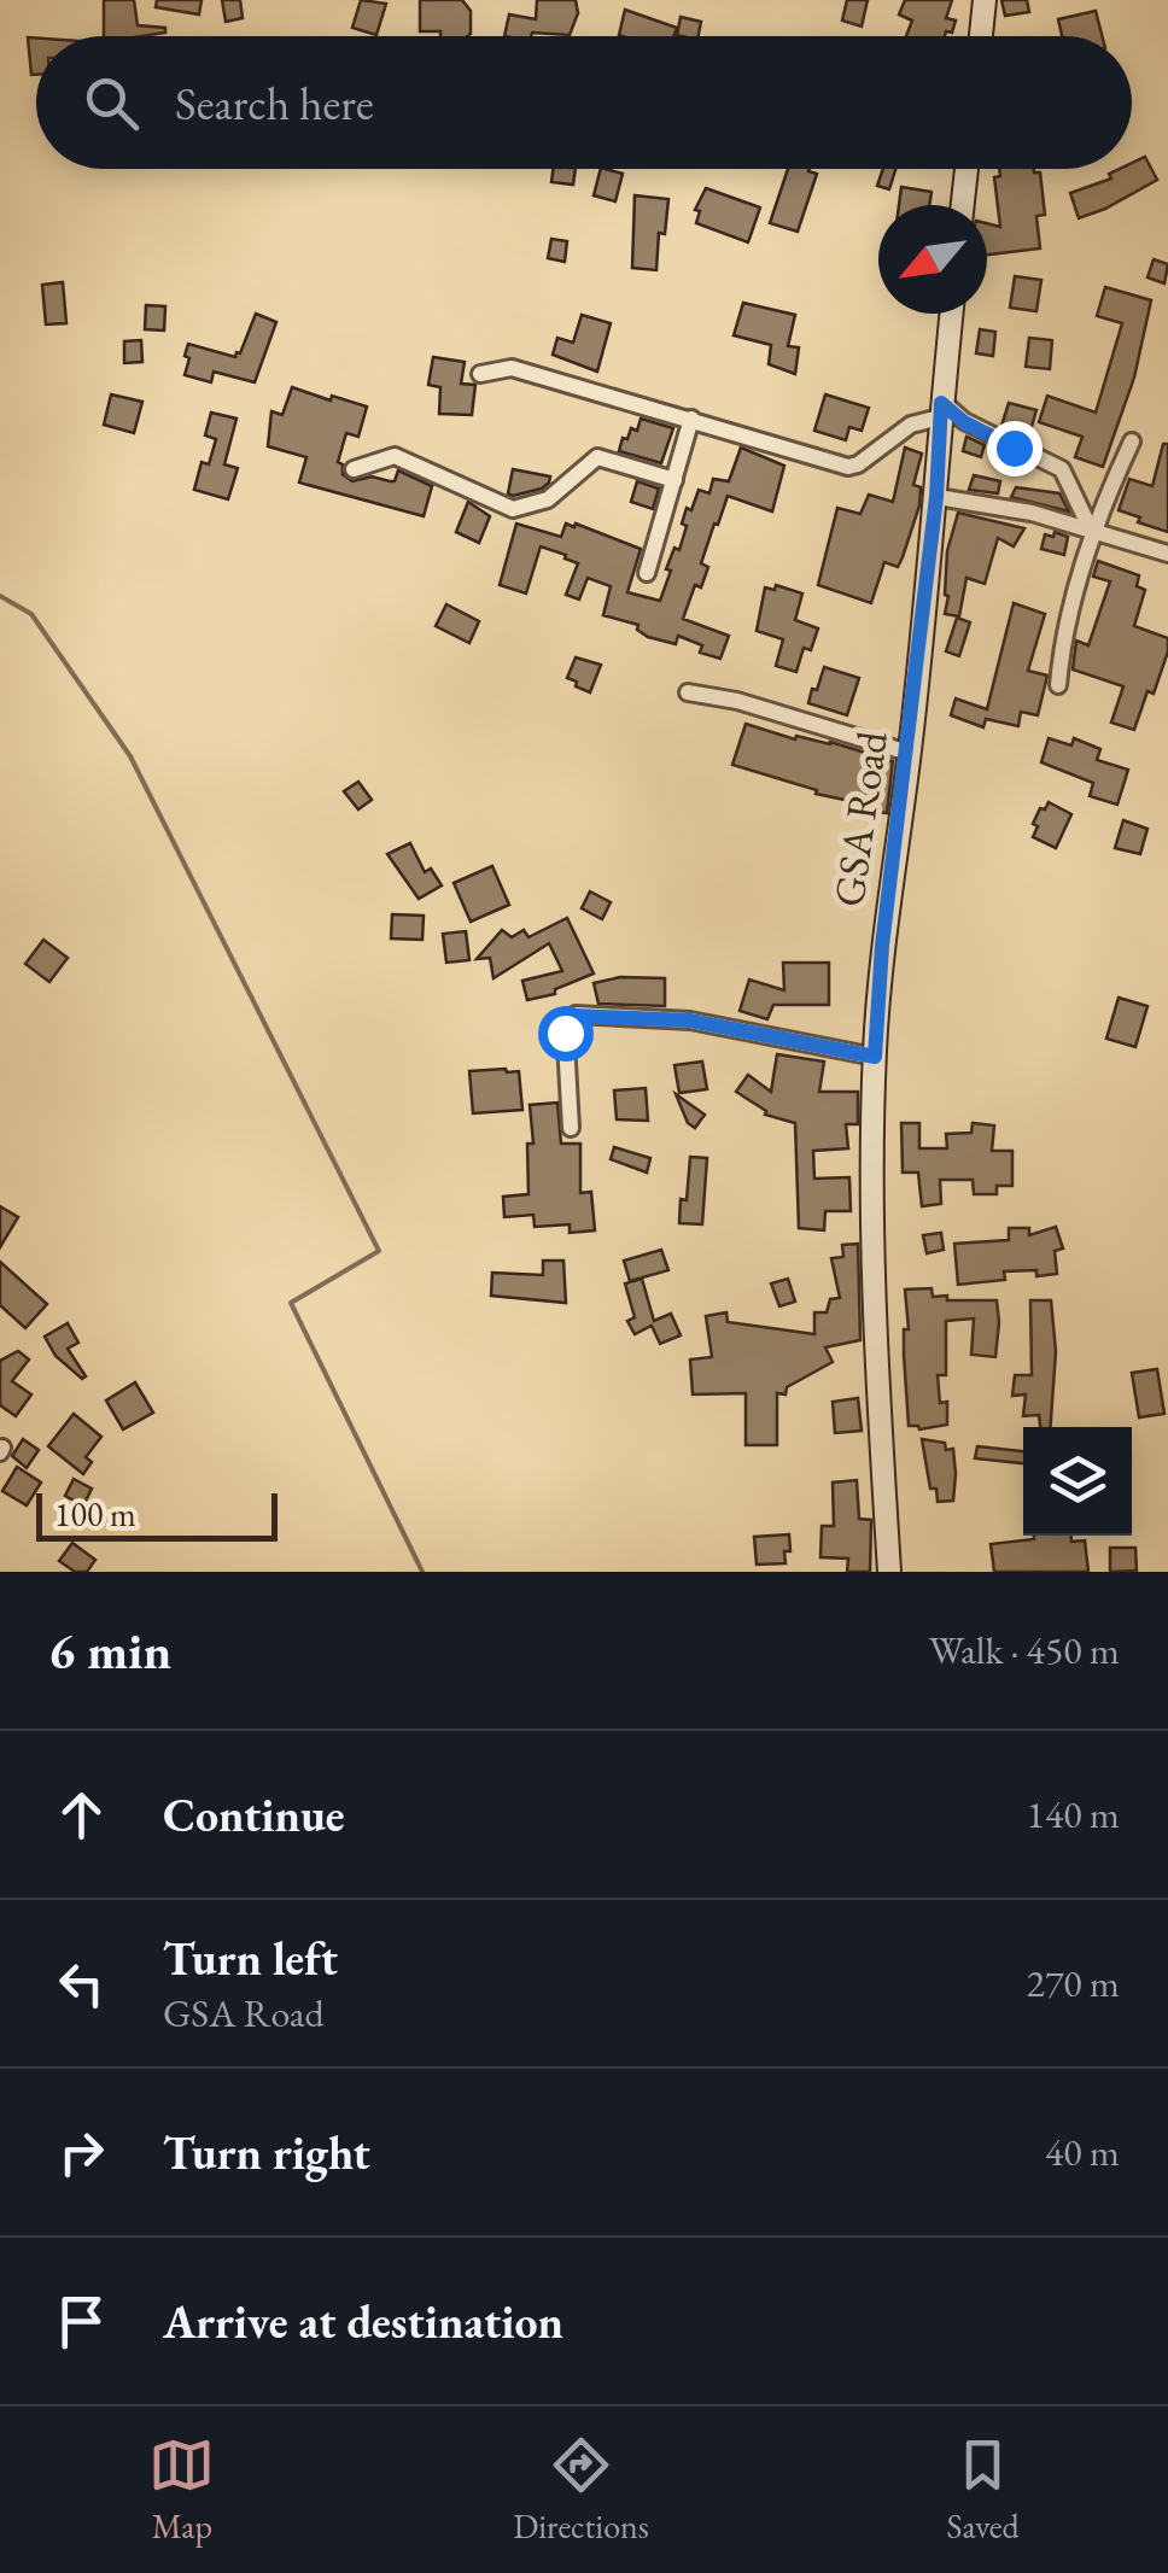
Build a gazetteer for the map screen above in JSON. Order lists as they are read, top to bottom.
{
  "streets": {
    "street": ["GSA Road"]
  },
  "scale_bar": "100 m",
  "north": "bottom left",
  "page": {
    "search": "Search here",
    "scale": "100 m",
    "heading": ["6 min", "Walk · 450 m"],
    "list": [
      ["Continue", "140 m"],
      ["Turn left", "GSA Road", "270 m"],
      ["Turn right", "40 m"],
      "Arrive at destination"
    ],
    "nav": ["Map", "Directions", "Saved"]
  }
}
